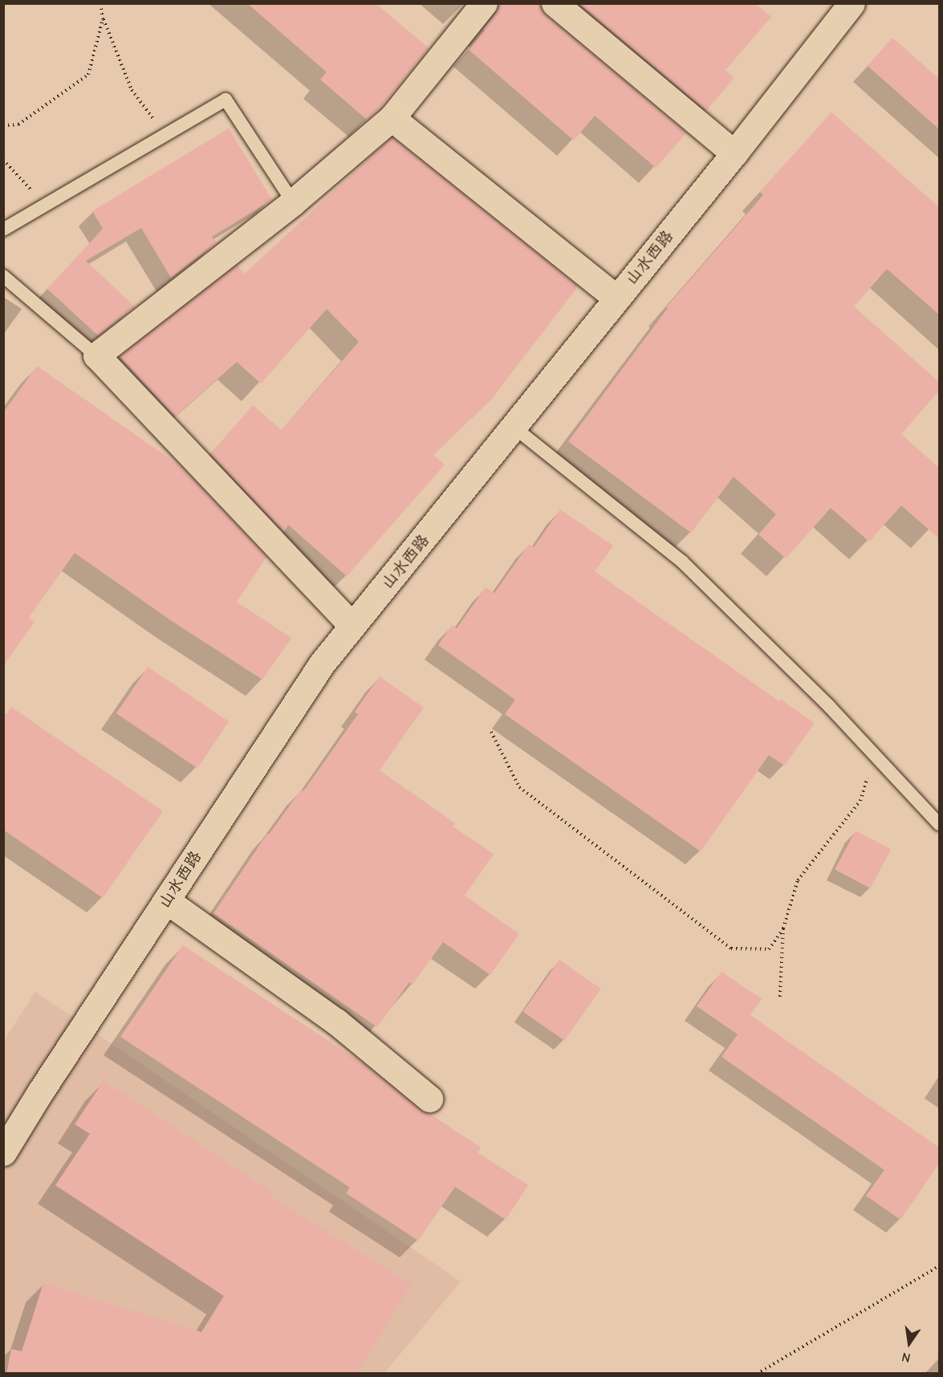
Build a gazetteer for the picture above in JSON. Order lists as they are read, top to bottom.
{
  "streets": {
    "street": ["山水西路"]
  },
  "north": "bottom"
}
